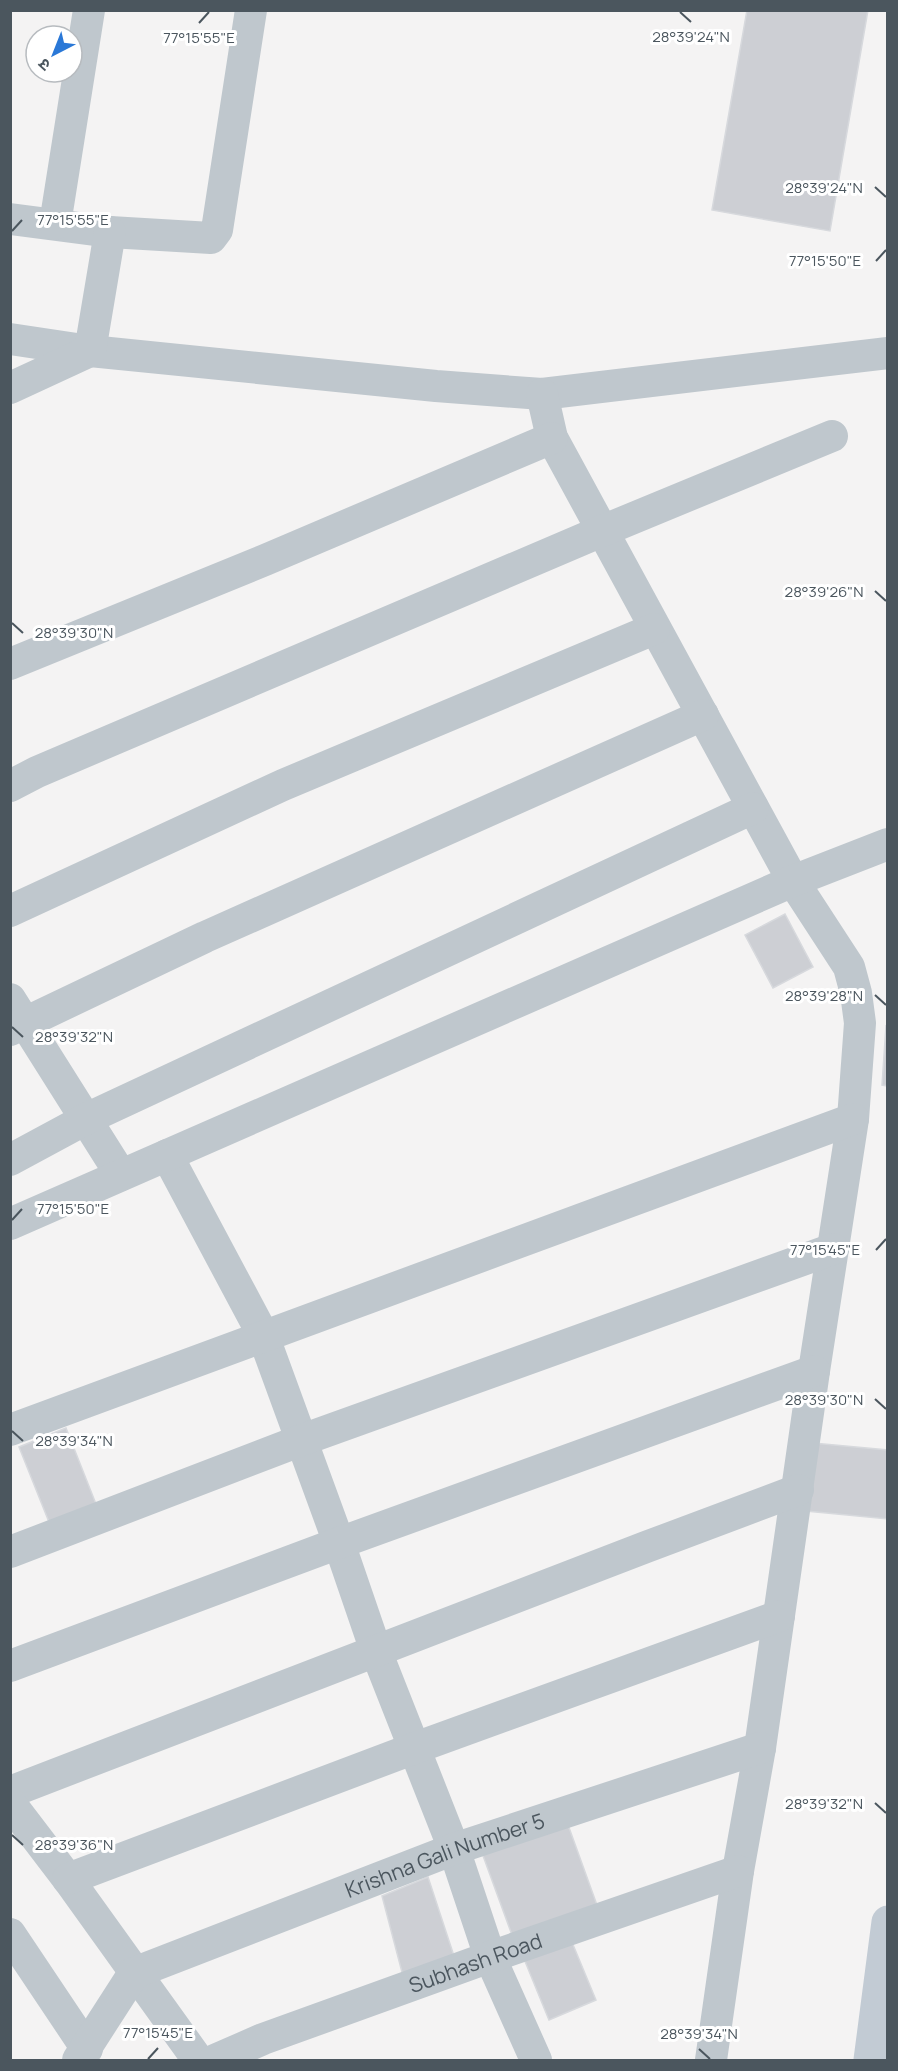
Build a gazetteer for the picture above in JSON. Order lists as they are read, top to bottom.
{
  "streets": {
    "street": ["Krishna Gali Number 5", "Subhash Road"]
  },
  "north": "bottom left",
  "coordinates": [
    "28°39'24\"N",
    "77°15'55\"E",
    "77°15'50\"E",
    "28°39'26\"N",
    "28°39'30\"N",
    "28°39'28\"N",
    "28°39'32\"N",
    "77°15'45\"E",
    "28°39'34\"N",
    "28°39'36\"N"
  ]
}
